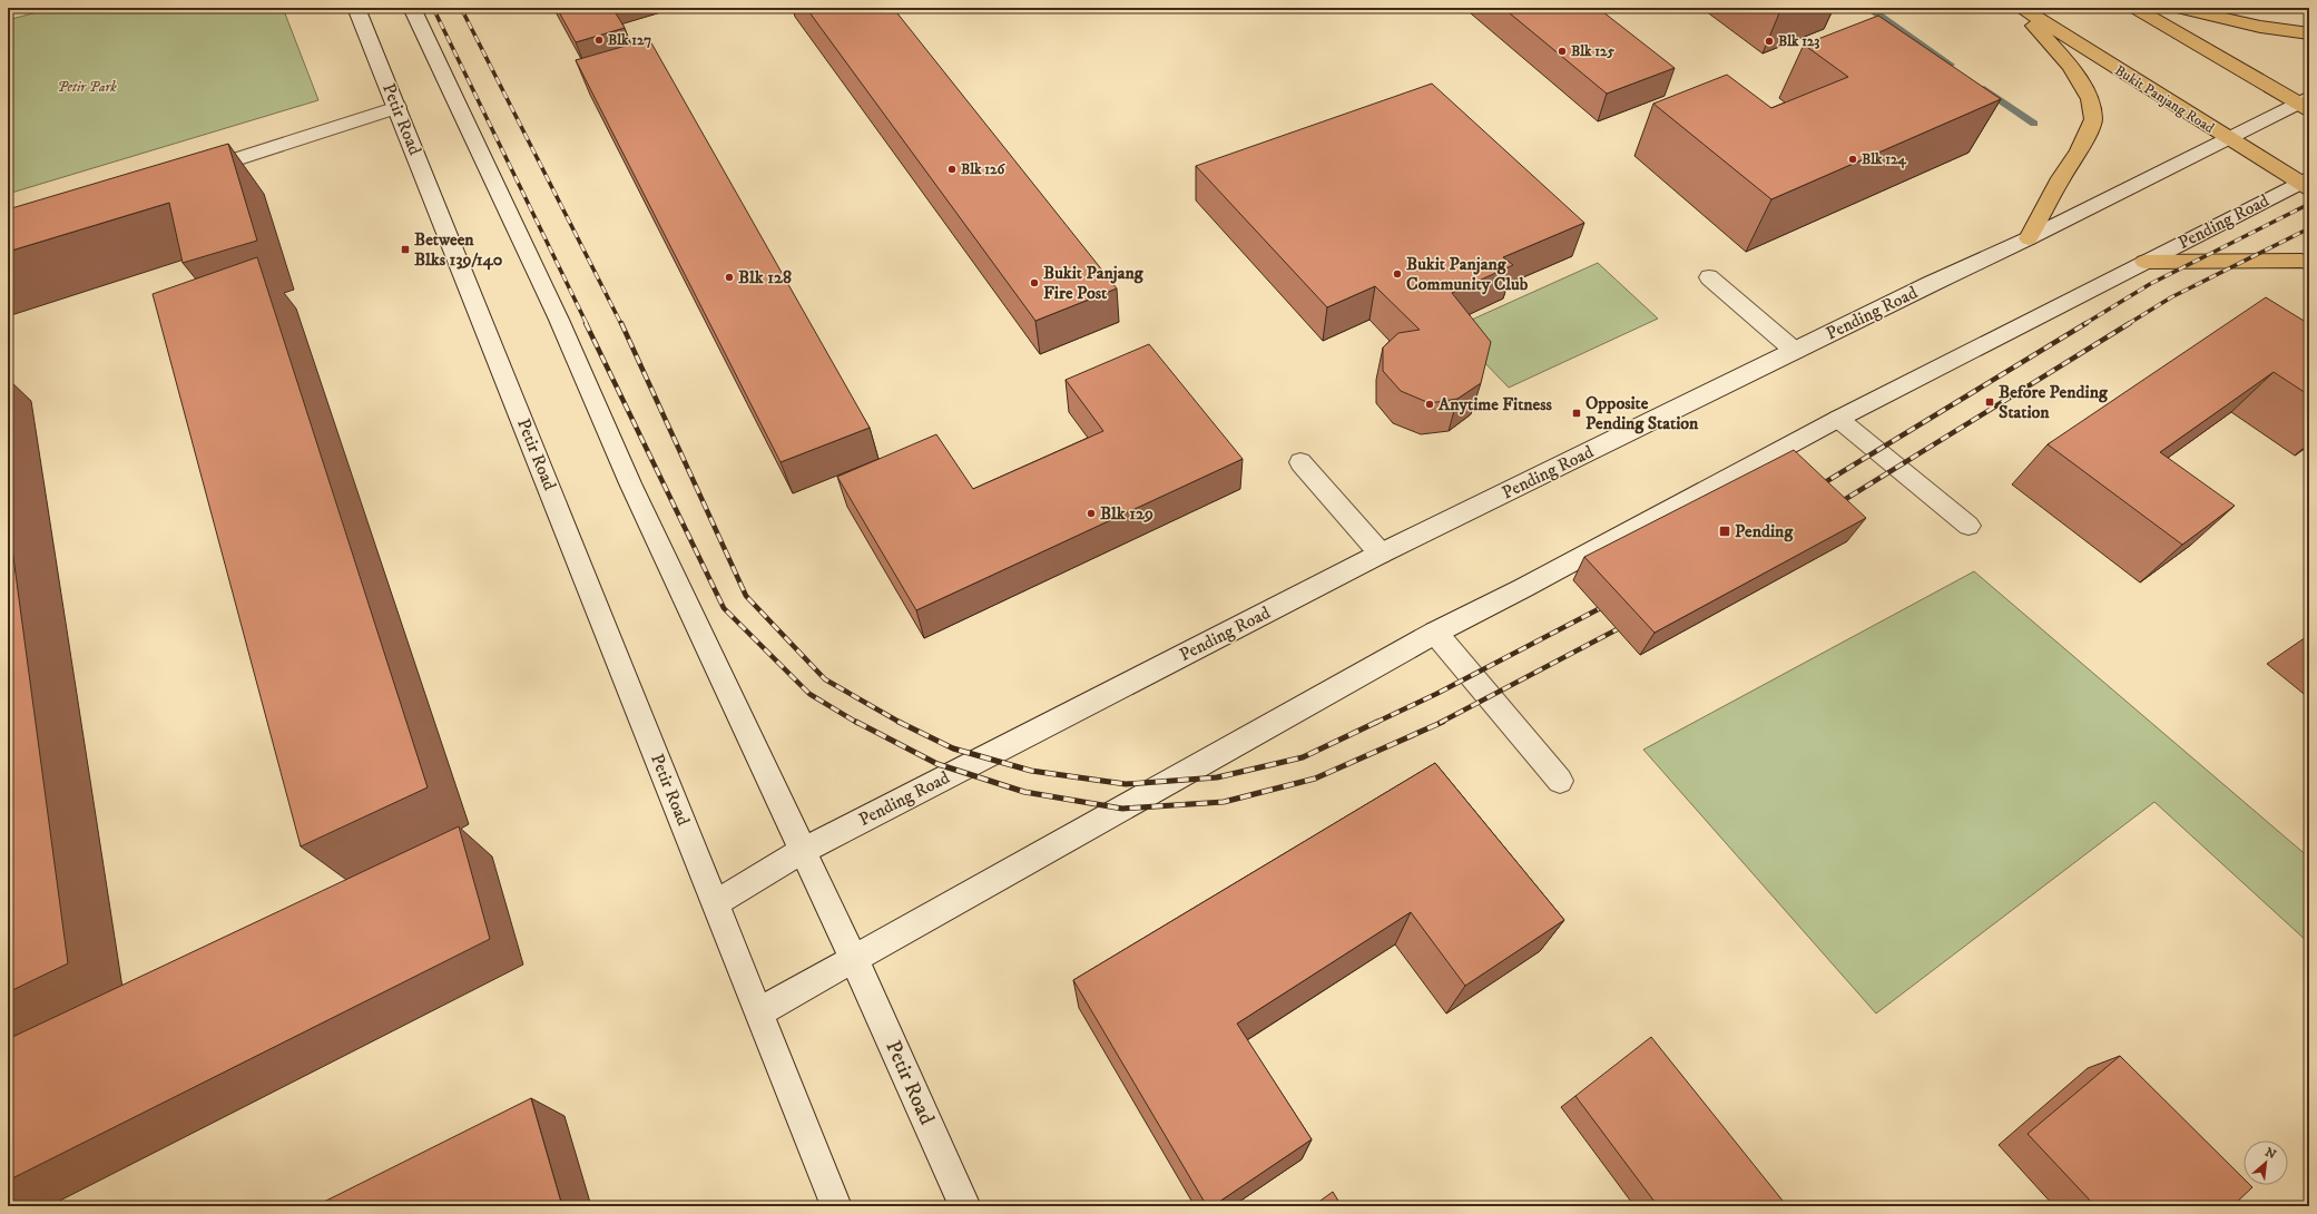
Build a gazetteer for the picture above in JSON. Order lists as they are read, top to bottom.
{
  "streets": {
    "main road": ["Bukit Panjang Road", "Petir Road", "Pending Road"]
  },
  "crossings": [
    ["Bukit Panjang Road", "Pending Road"],
    ["Petir Road", "Pending Road"]
  ],
  "parks": ["Petir Park"],
  "places": {
    "other": [
      "Blk 127",
      "Blk 123",
      "Blk 125",
      "Blk 124",
      "Blk 126",
      "Bukit Panjang Community Club",
      "Blk 128",
      "Bukit Panjang Fire Post",
      "Anytime Fitness",
      "Blk 129"
    ],
    "transit": [
      "Between Blks 139/140",
      "Before Pending Station",
      "Opposite Pending Station",
      "Pending"
    ]
  },
  "north": "top right"
}
